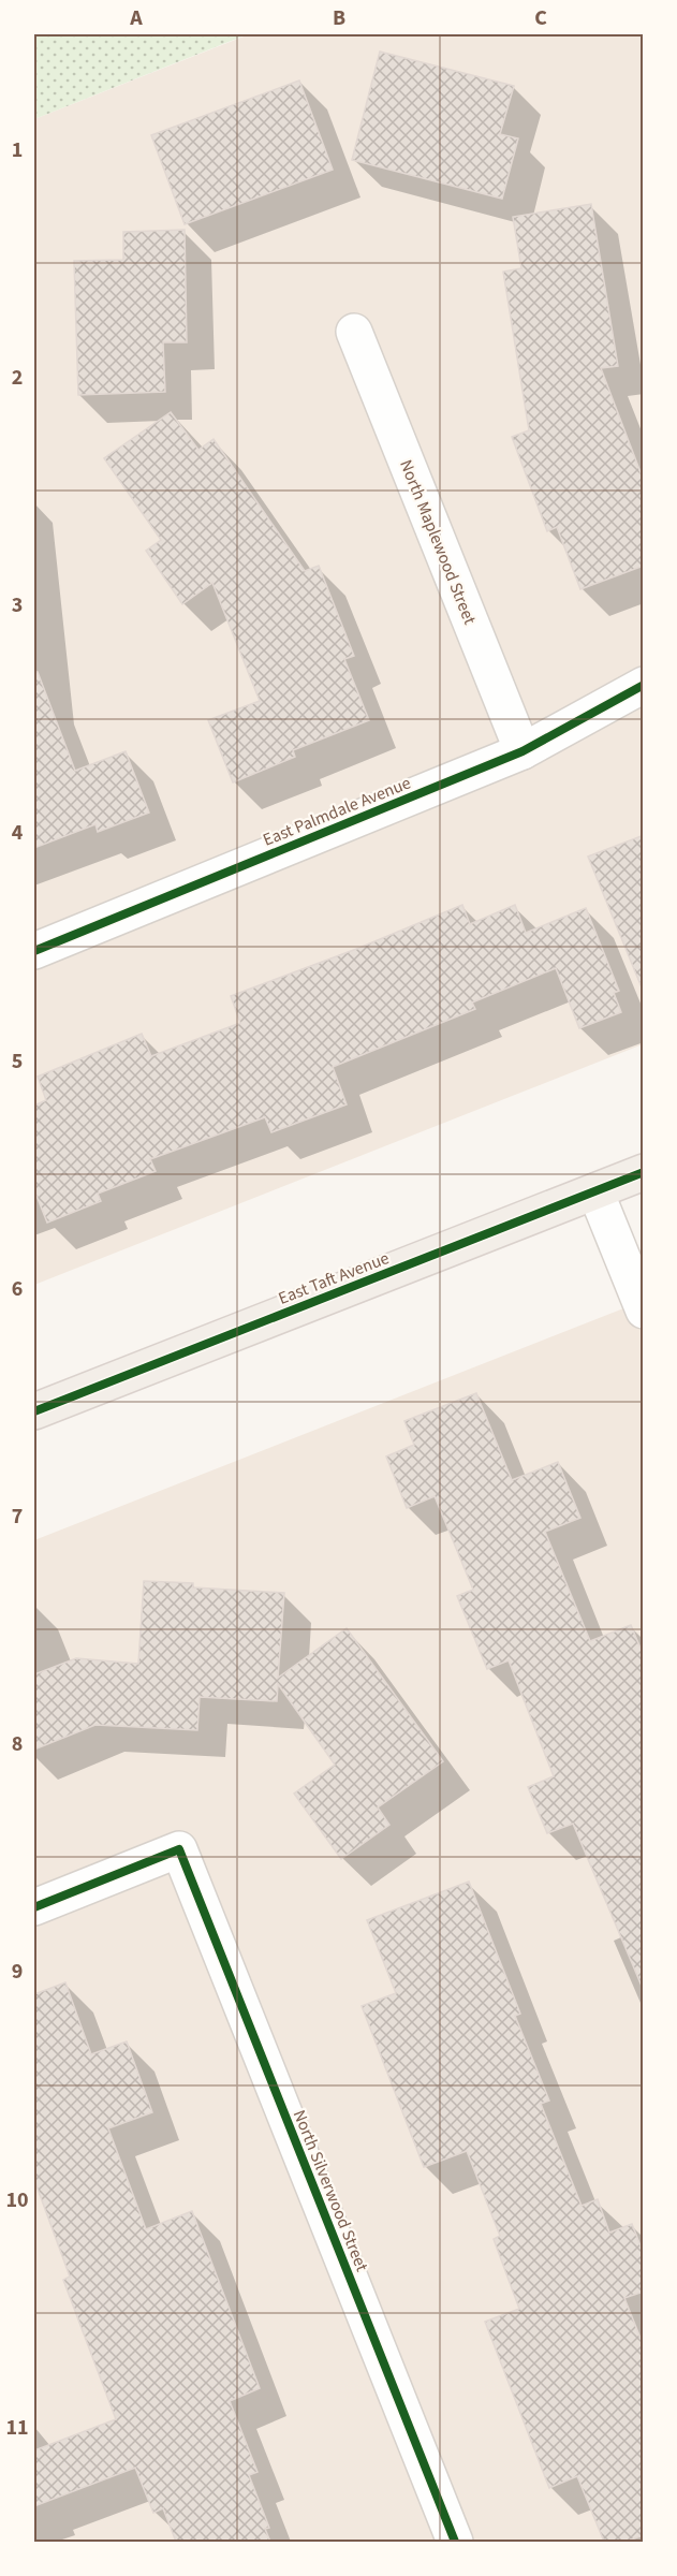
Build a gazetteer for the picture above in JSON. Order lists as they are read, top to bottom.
{
  "streets": {
    "main road": ["East Taft Avenue"],
    "street": ["North Maplewood Street", "East Palmdale Avenue", "North Silverwood Street"]
  },
  "crossings": [
    ["North Maplewood Street", "East Palmdale Avenue"]
  ],
  "grid": {
    "columns": ["A", "B", "C"],
    "rows": [
      "1",
      "2",
      "3",
      "4",
      "5",
      "6",
      "7",
      "8",
      "9",
      "10",
      "11"
    ]
  }
}
